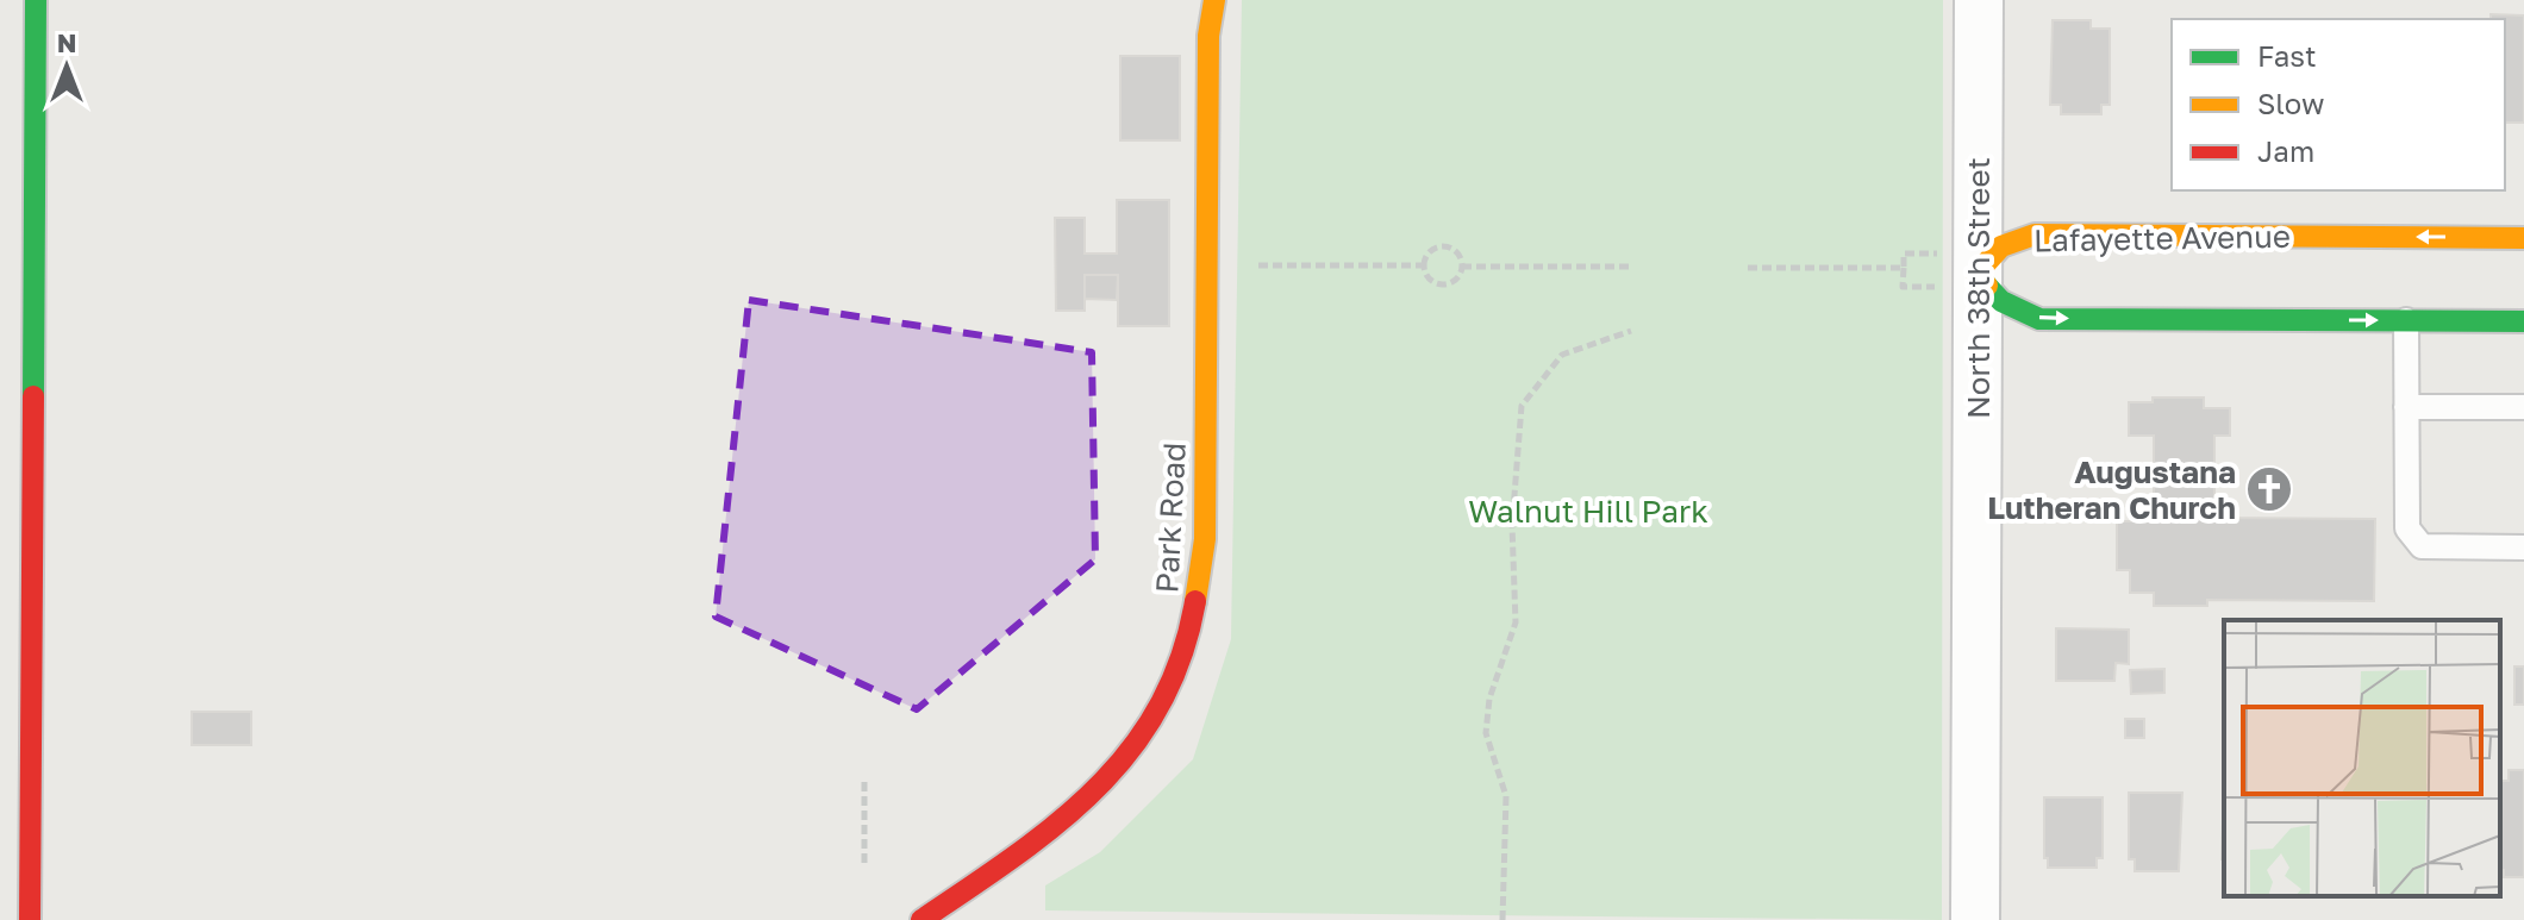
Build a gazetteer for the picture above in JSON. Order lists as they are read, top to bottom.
{
  "streets": {
    "street": ["Lafayette Avenue", "North 38th Street", "Park Road"]
  },
  "crossings": [
    ["Lafayette Avenue", "North 38th Street"]
  ],
  "parks": ["Walnut Hill Park"],
  "places": {
    "church": ["Augustana Lutheran Church"]
  },
  "legend": ["Fast", "Slow", "Jam"],
  "north": "top"
}
